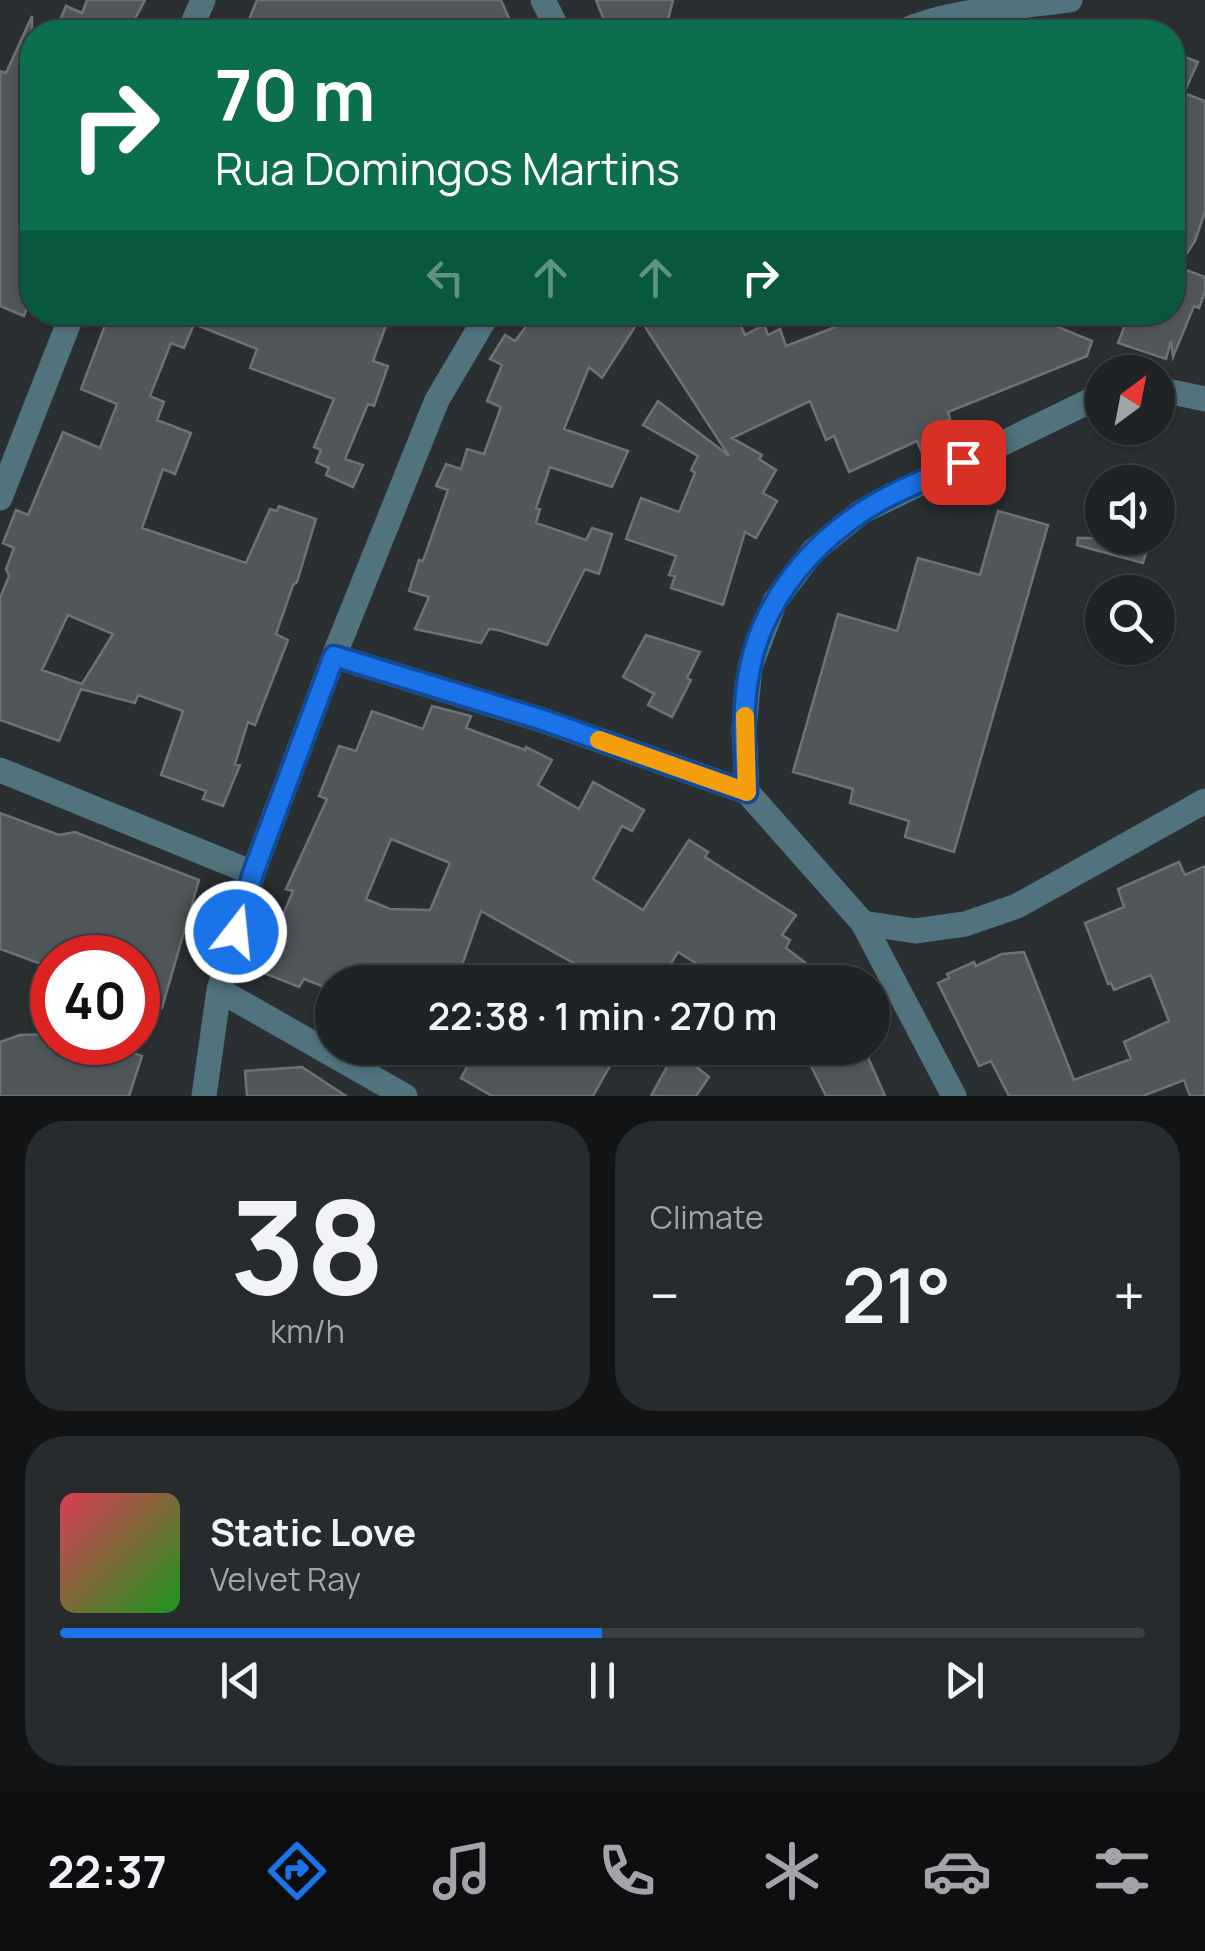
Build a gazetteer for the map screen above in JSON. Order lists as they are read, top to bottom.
{
  "north": "top right",
  "page": {
    "turn": ["70 m", "Rua Domingos Martins"],
    "limit": "40",
    "trip": "22:38 · 1 min · 270 m",
    "tile": [
      ["38", "km/h"],
      "Climate"
    ],
    "heat": ["−", "21°", "+"],
    "song": ["Static Love", "Velvet Ray"],
    "tabs": "22:37"
  }
}
